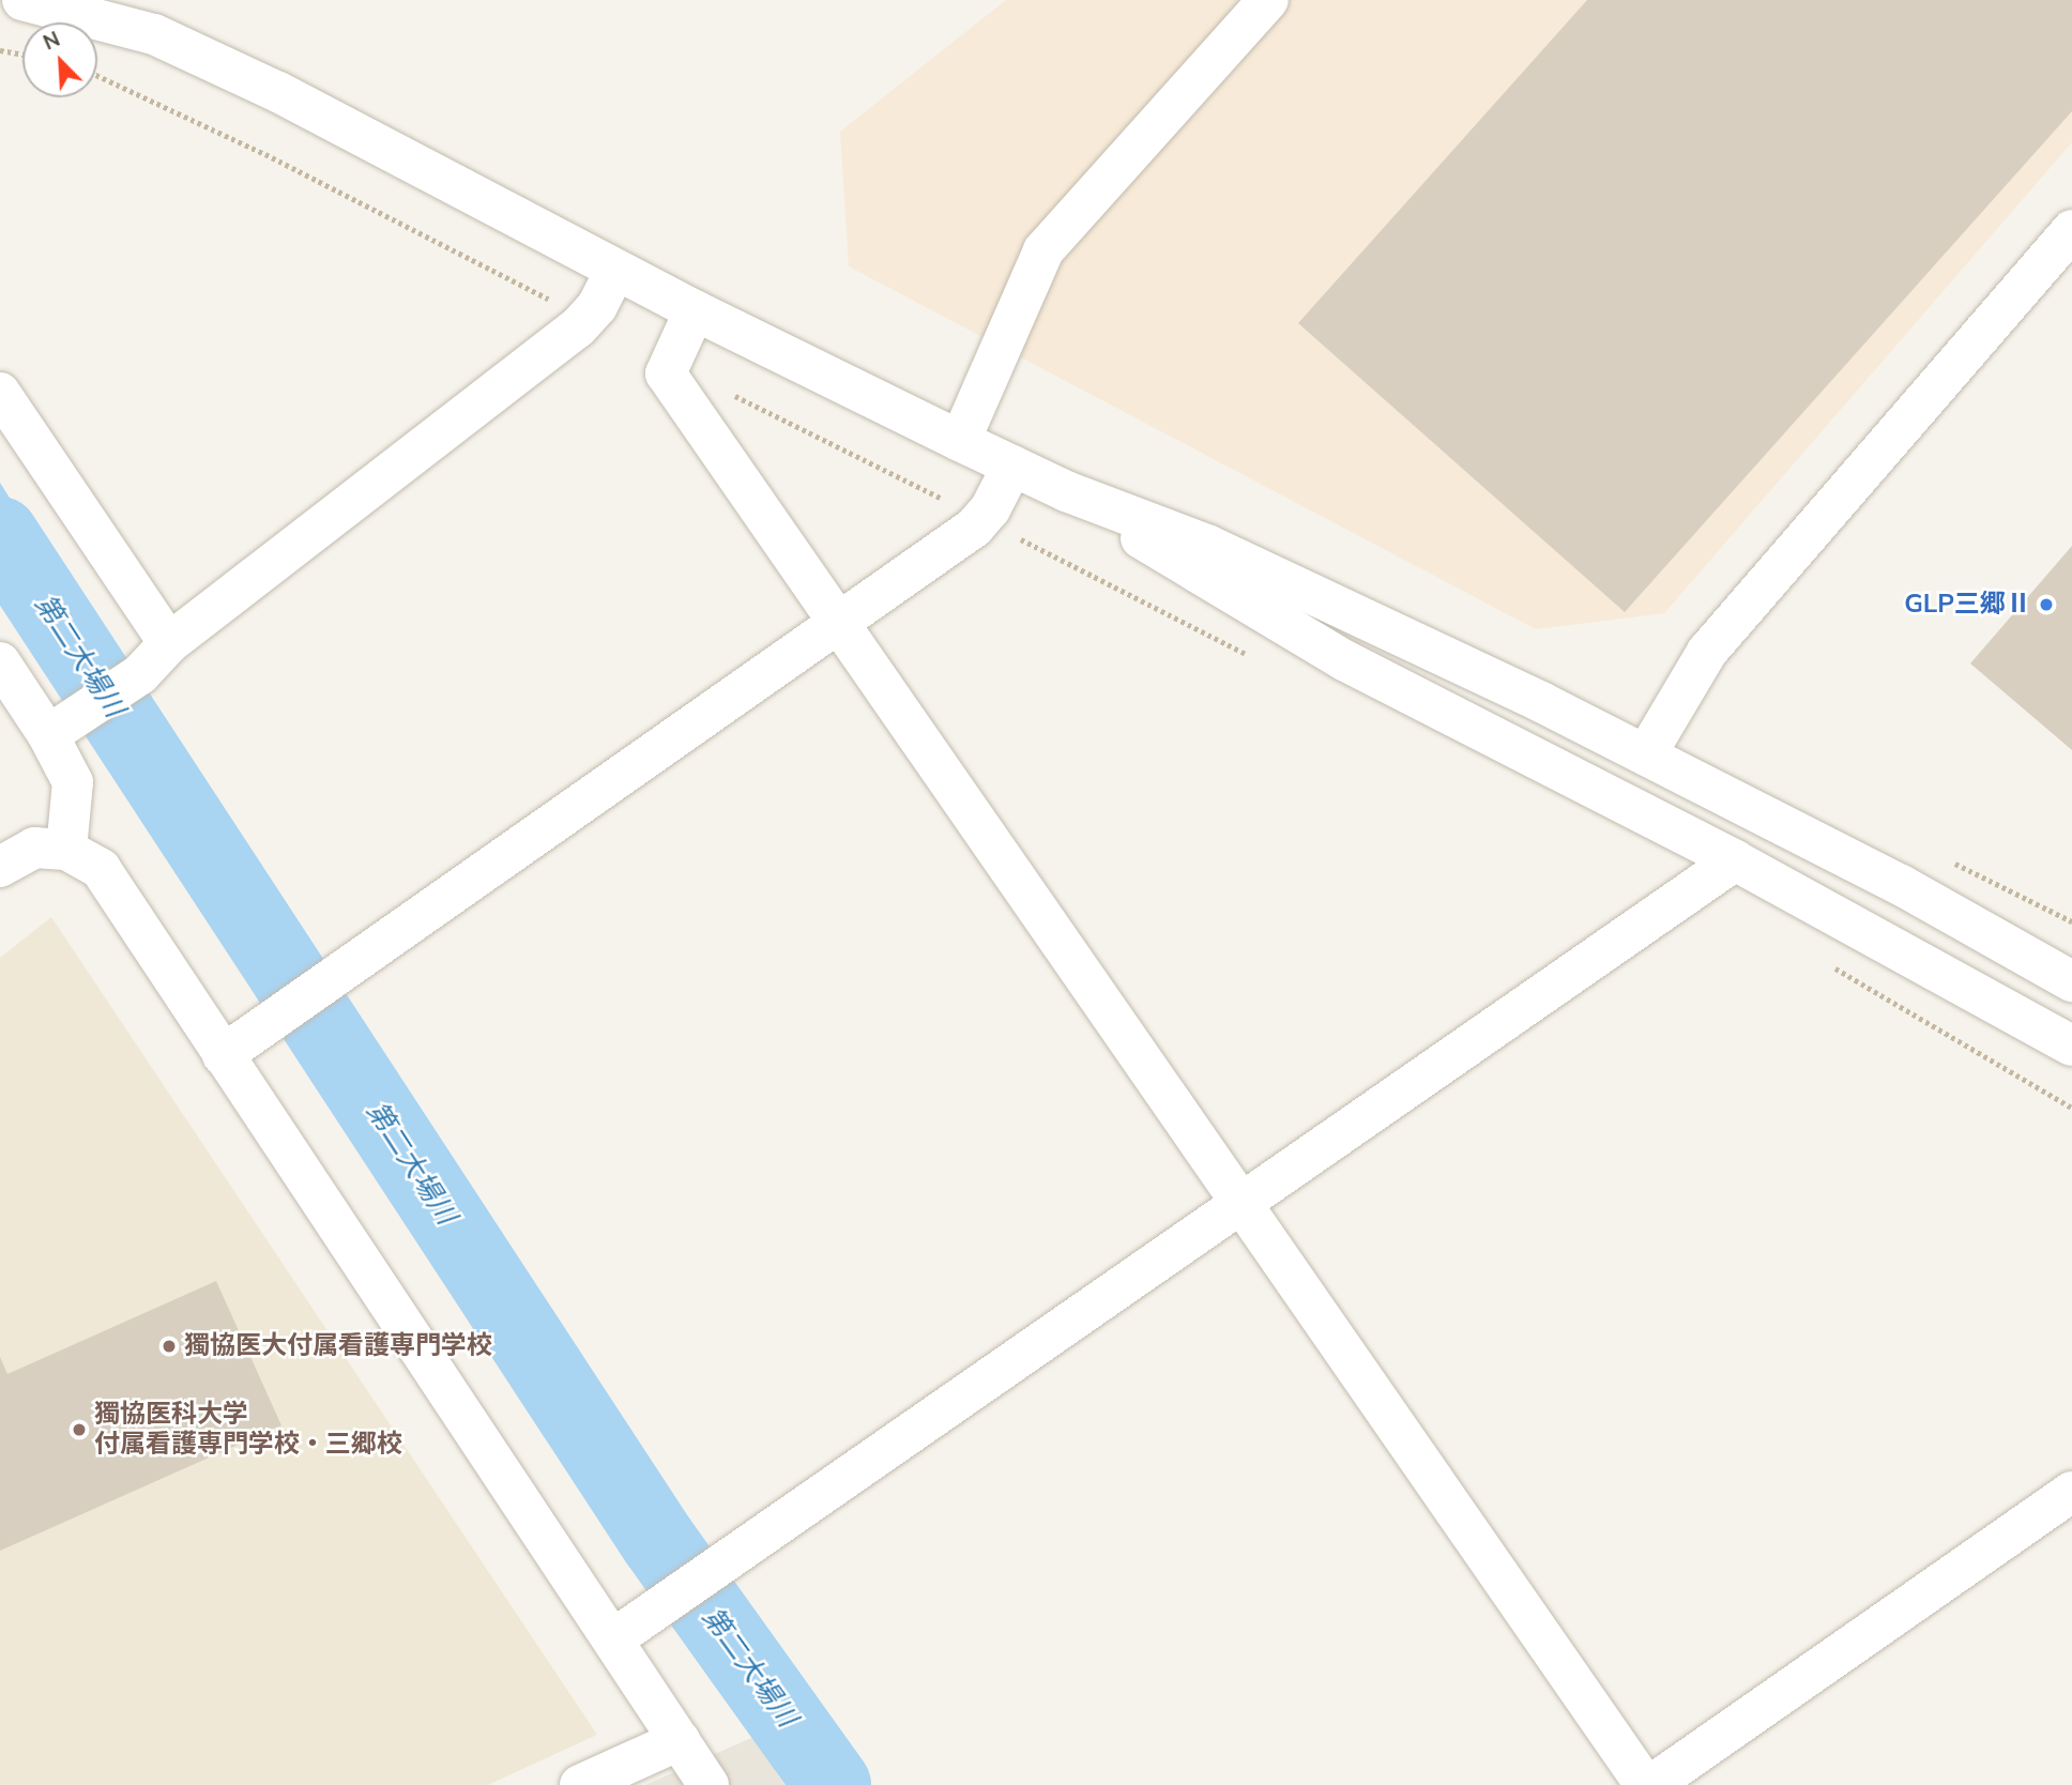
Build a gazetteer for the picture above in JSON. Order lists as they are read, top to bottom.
{
  "water": ["第二大場川"],
  "places": ["GLP三郷Ⅱ", "獨協医大付属看護専門学校", "獨協医科大学 付属看護専門学校・三郷校"],
  "north": "top left"
}
